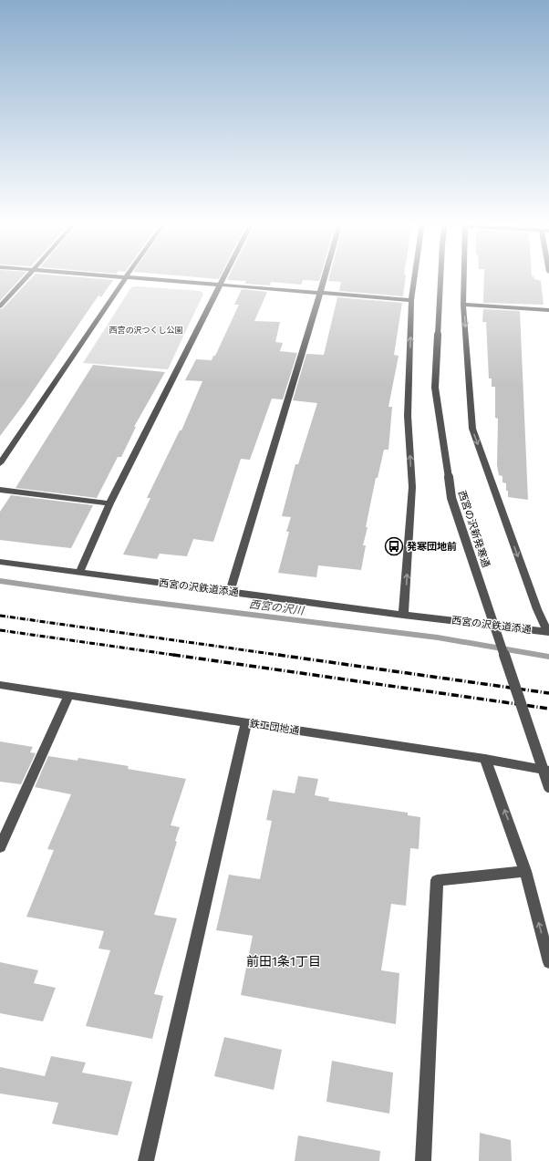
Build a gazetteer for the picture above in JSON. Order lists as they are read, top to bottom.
{
  "streets": {
    "street": ["西宮の沢新発寒通", "西宮の沢鉄道添通", "鉄工団地通"]
  },
  "districts": ["前田1条1丁目"],
  "water": ["西宮の沢川"],
  "parks": ["西宮の沢つくし公園"],
  "places": {
    "bus stop": ["発寒団地前"]
  }
}
